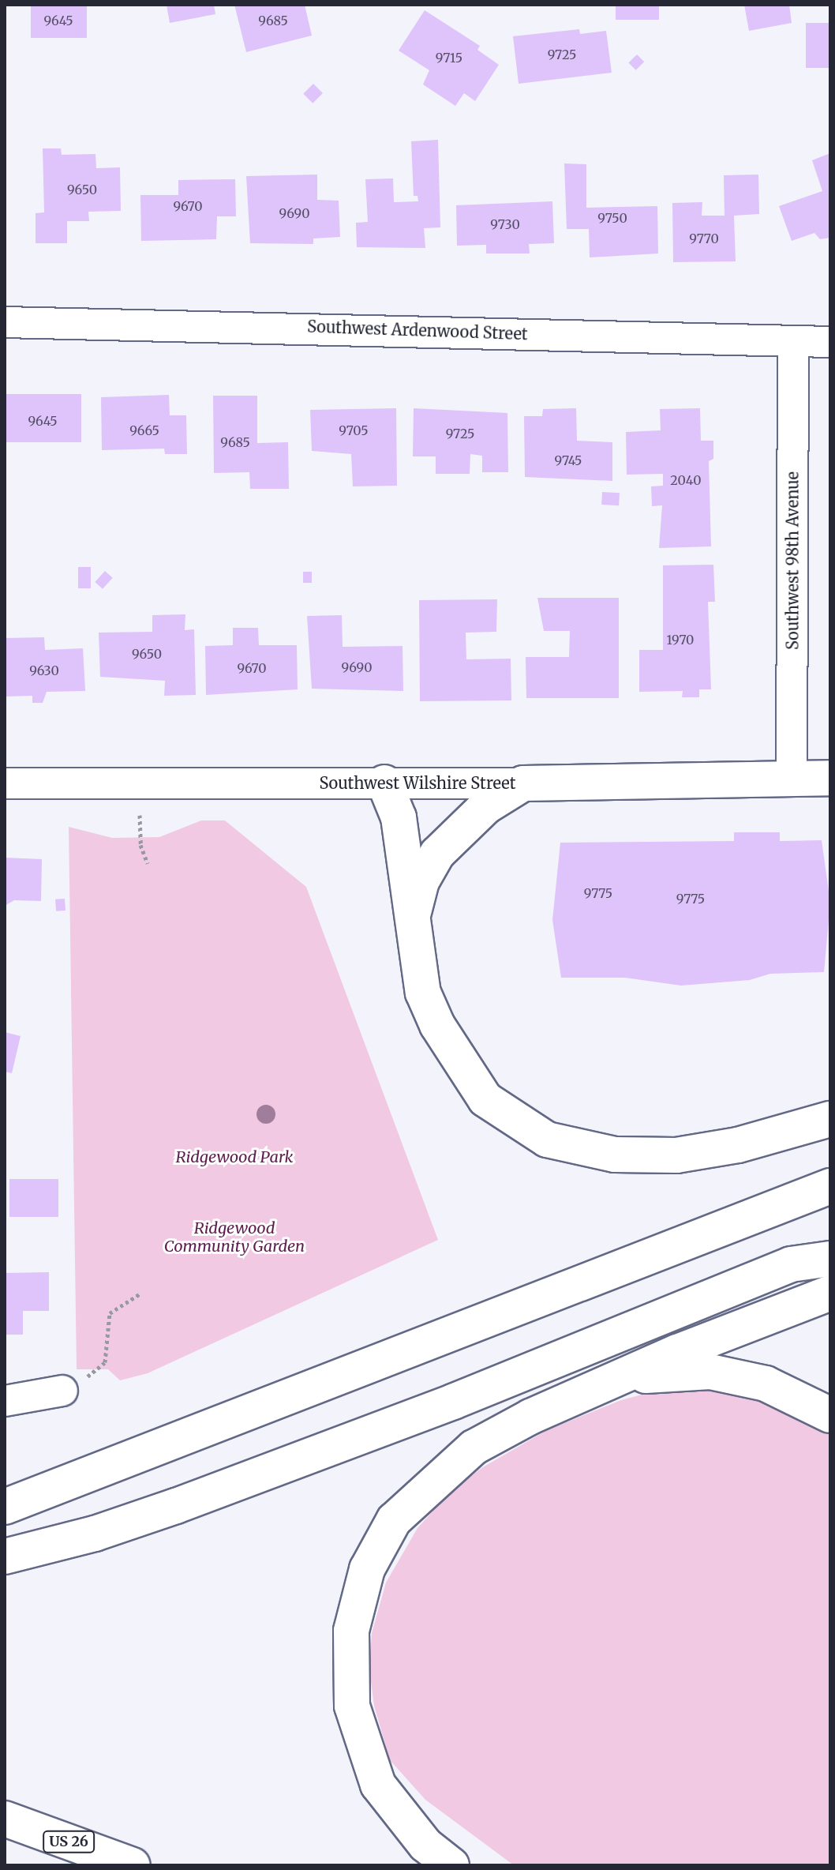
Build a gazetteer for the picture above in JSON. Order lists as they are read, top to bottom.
{
  "streets": {
    "main road": ["Southwest Wilshire Street", "US 26"],
    "street": ["Southwest Ardenwood Street", "Southwest 98th Avenue"]
  },
  "crossings": [
    ["Southwest Ardenwood Street", "Southwest 98th Avenue"],
    ["Southwest 98th Avenue", "Southwest Wilshire Street"]
  ],
  "parks": ["Ridgewood Park", "Ridgewood Community Garden"],
  "house_numbers": [
    "9645",
    "9685",
    "9725",
    "9715",
    "9650",
    "9670",
    "9690",
    "9750",
    "9730",
    "9770",
    "9645",
    "9665",
    "9705",
    "9725",
    "9685",
    "9745",
    "2040",
    "1970",
    "9650",
    "9690",
    "9670",
    "9630",
    "9775",
    "9775"
  ]
}
